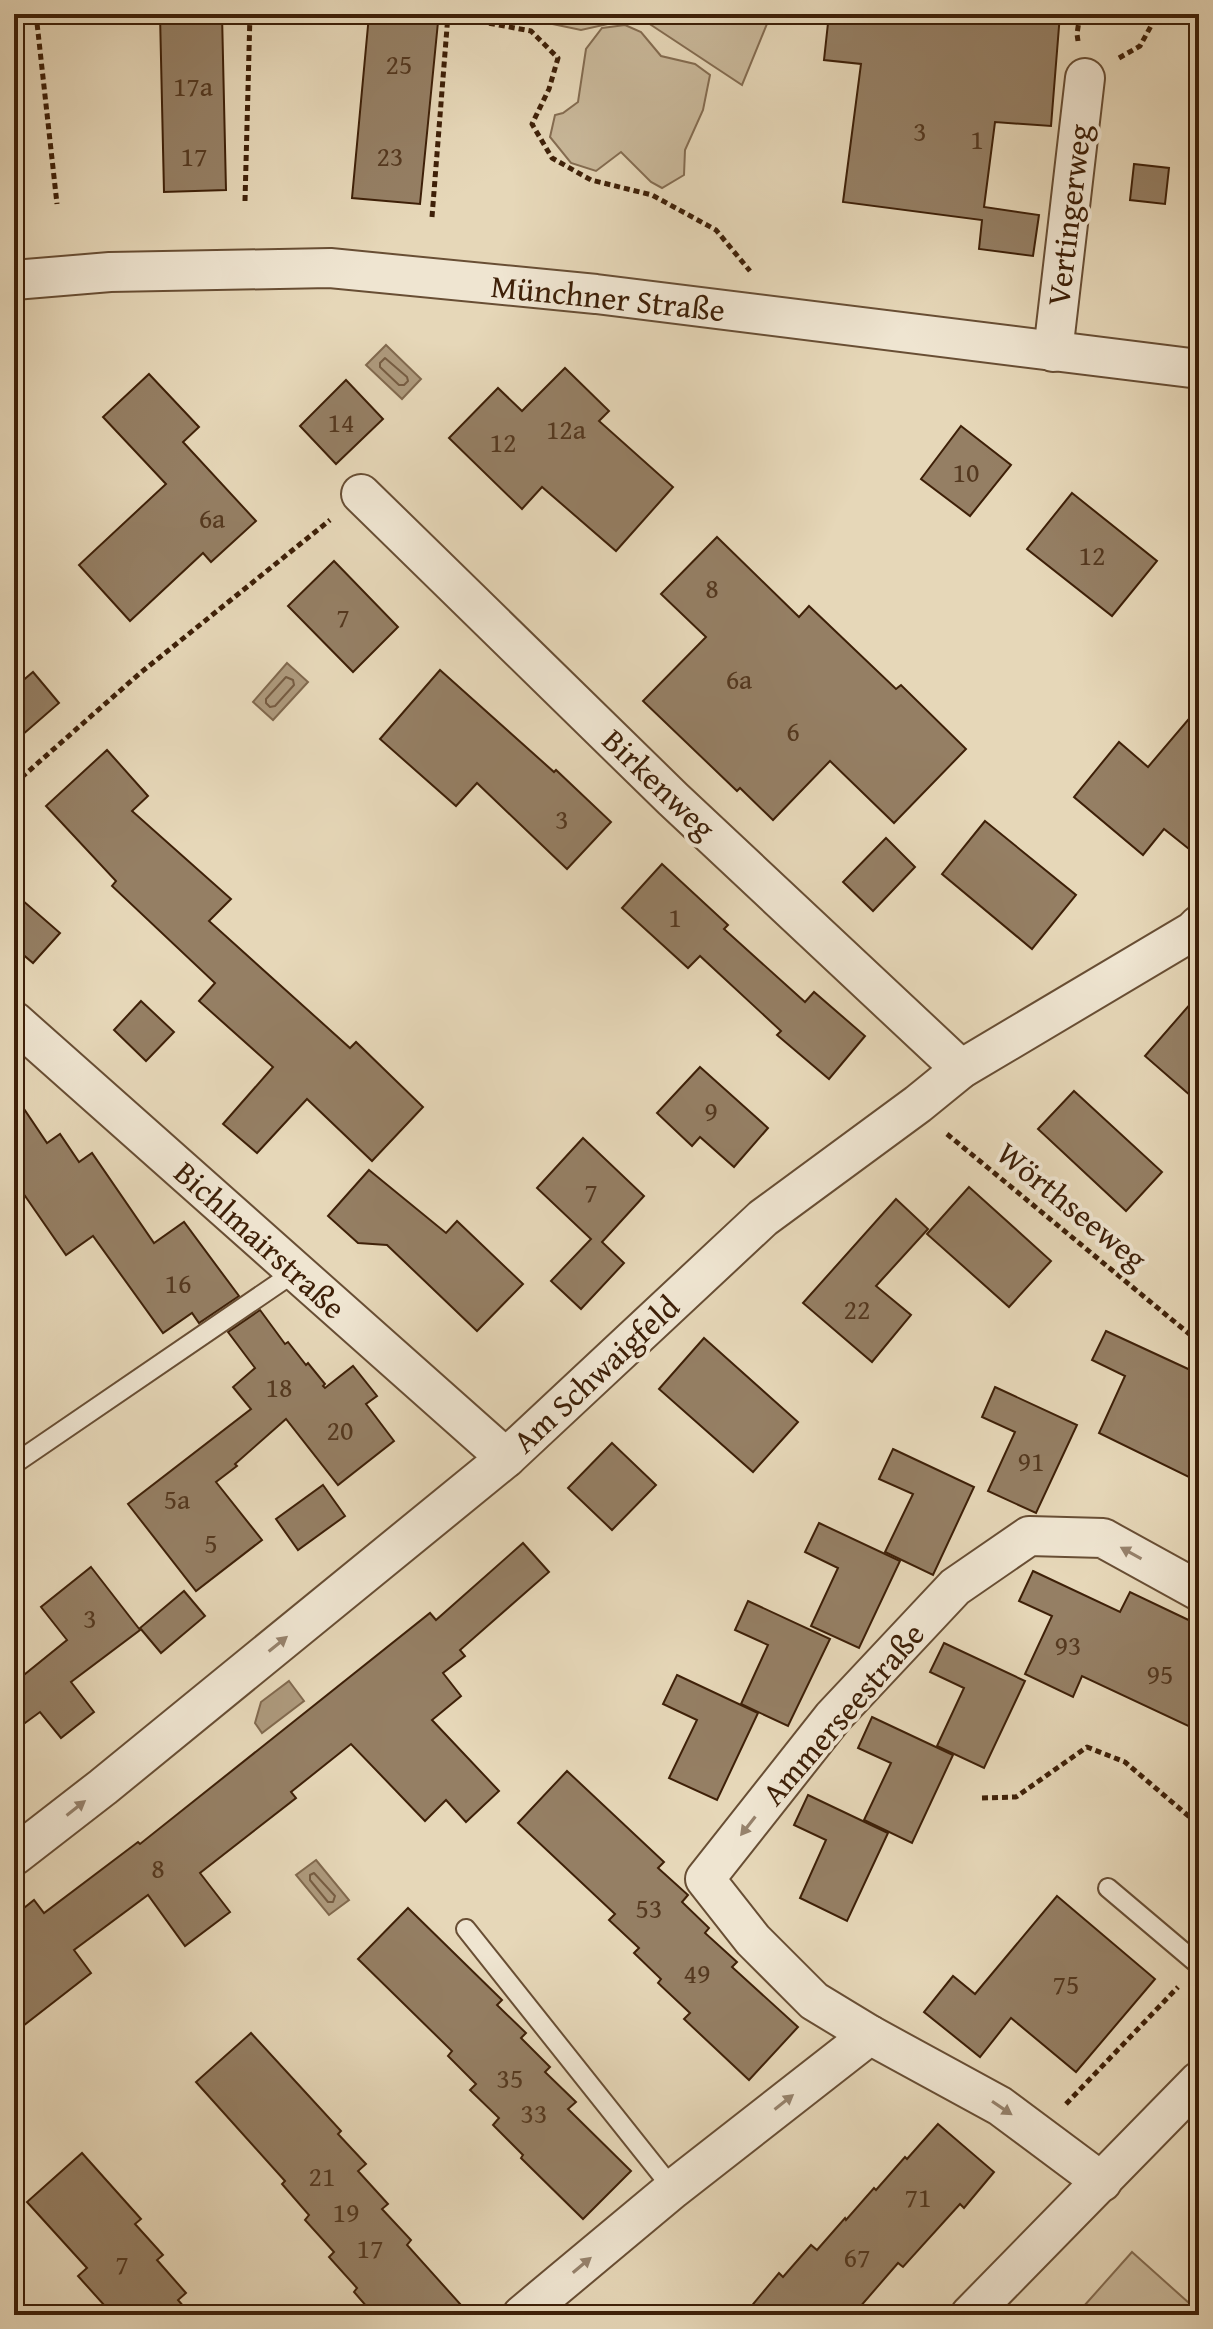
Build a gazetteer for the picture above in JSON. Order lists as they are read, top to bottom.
{
  "streets": {
    "street": [
      "Vertingerweg",
      "Münchner Straße",
      "Birkenweg",
      "Bichlmairstraße",
      "Am Schwaigfeld",
      "Ammerseestraße"
    ],
    "path": ["Wörthseeweg"]
  },
  "crossings": [
    ["Vertingerweg", "Münchner Straße"],
    ["Birkenweg", "Am Schwaigfeld"],
    ["Wörthseeweg", "Am Schwaigfeld"],
    ["Bichlmairstraße", "Am Schwaigfeld"]
  ],
  "one_way": ["Am Schwaigfeld"],
  "house_numbers": [
    "25",
    "17a",
    "3",
    "1",
    "17",
    "23",
    "14",
    "12a",
    "12",
    "10",
    "6a",
    "12",
    "8",
    "7",
    "6a",
    "6",
    "3",
    "1",
    "9",
    "7",
    "16",
    "22",
    "18",
    "20",
    "91",
    "5a",
    "5",
    "3",
    "93",
    "95",
    "8",
    "53",
    "49",
    "75",
    "35",
    "33",
    "21",
    "71",
    "19",
    "17",
    "67",
    "7"
  ]
}
